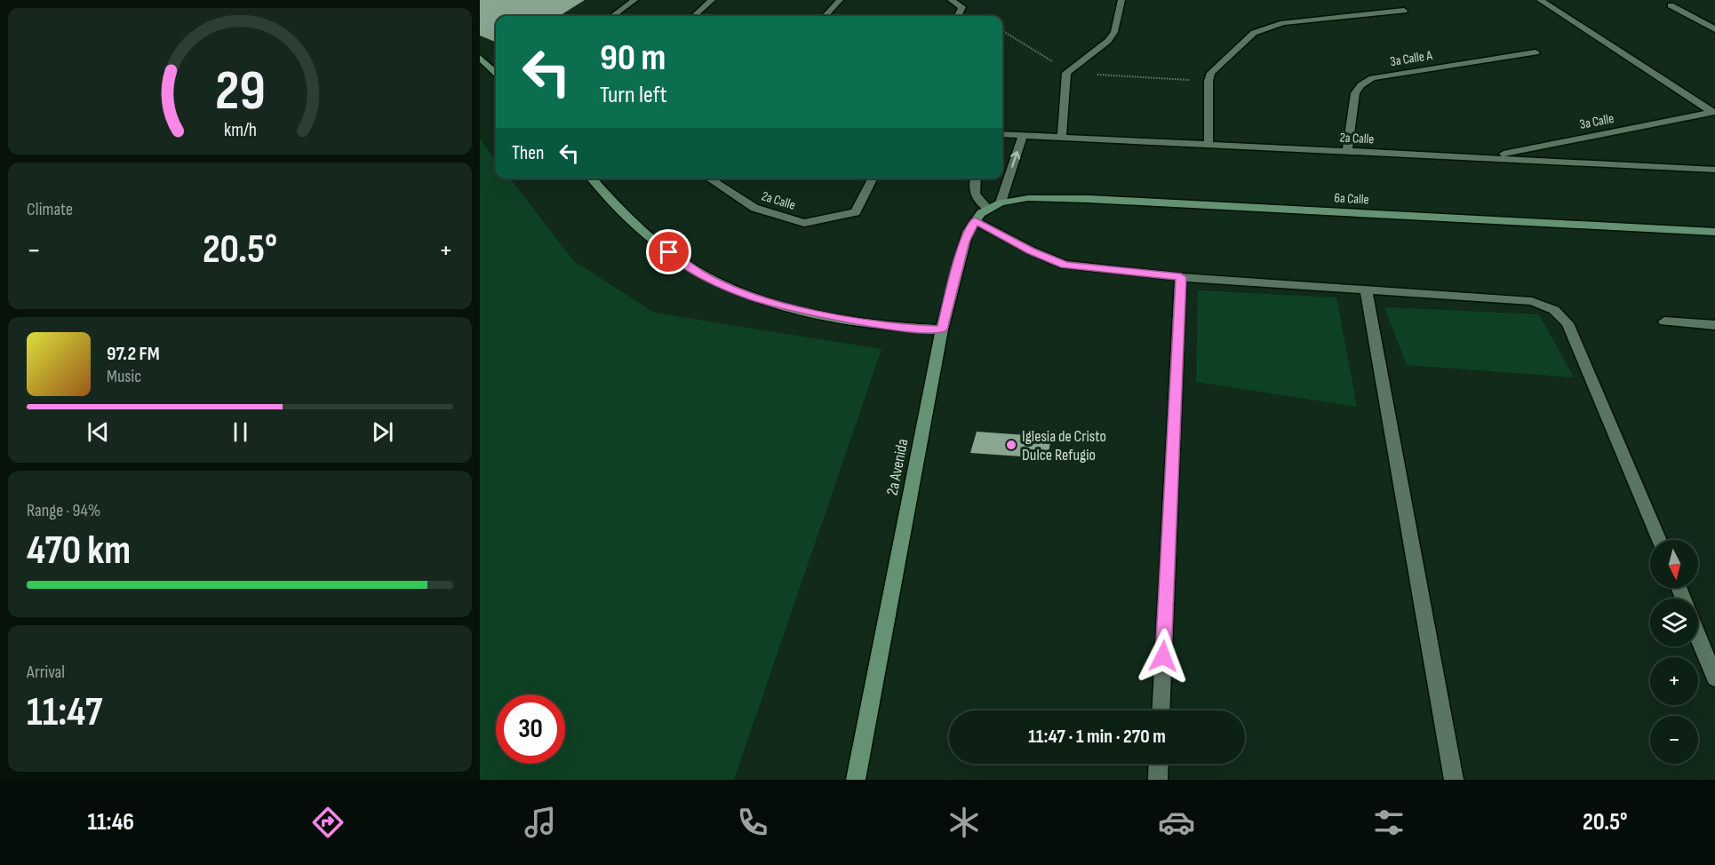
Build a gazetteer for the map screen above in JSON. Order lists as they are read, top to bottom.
{
  "streets": {
    "main road": ["6a Calle", "2a Avenida"],
    "street": ["3a Calle A", "3a Calle", "2a Calle"]
  },
  "crossings": [
    ["3a Calle A", "2a Calle"],
    ["3a Calle", "2a Calle"],
    ["2a Calle", "2a Avenida"],
    ["6a Calle", "2a Avenida"]
  ],
  "places": ["Iglesia de Cristo Dulce Refugio"],
  "north": "bottom",
  "page": {
    "turn": ["90 m", "Turn left"],
    "then": "Then",
    "tile": [
      "Climate",
      ["Range · 94%", "470 km"],
      ["Arrival", "11:47"]
    ],
    "heat": ["−", "20.5°", "+"],
    "song": ["97.2 FM", "Music"],
    "map_buttons": ["+", "−"],
    "limit": "30",
    "trip": "11:47 · 1 min · 270 m",
    "tabs": ["11:46", "20.5°"],
    "gauge": ["29", "km/h"]
  }
}
